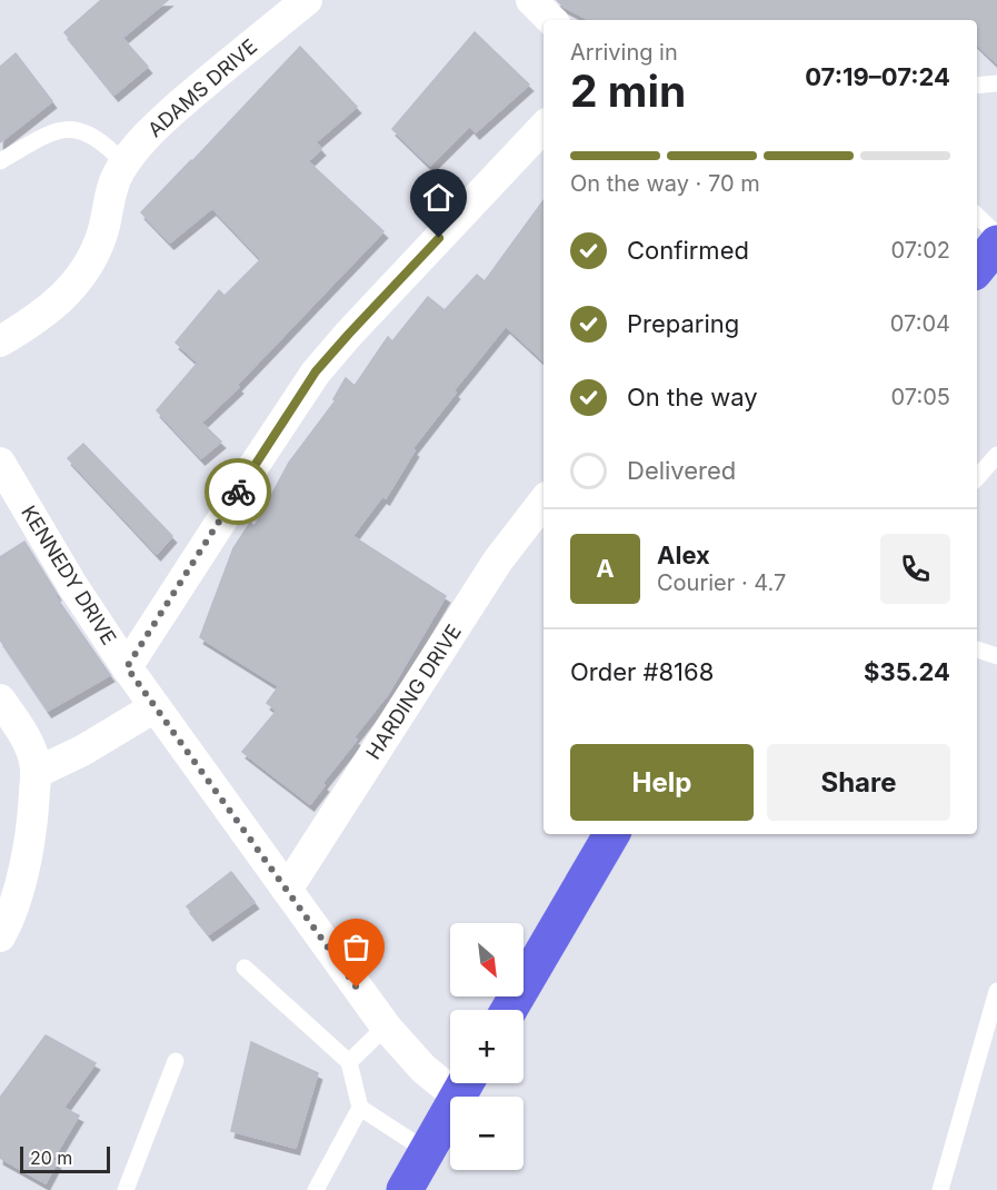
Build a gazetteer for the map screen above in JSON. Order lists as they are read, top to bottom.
{
  "streets": {
    "street": ["ADAMS DRIVE", "KENNEDY DRIVE", "HARDING DRIVE"]
  },
  "crossings": [
    ["KENNEDY DRIVE", "HARDING DRIVE"]
  ],
  "scale_bar": "20 m",
  "north": "bottom right",
  "page": {
    "heading": ["2 min", "Arriving in", "07:19–07:24"],
    "panel": [
      "Alex",
      "Courier · 4.7",
      "Order #8168",
      "$35.24"
    ],
    "bar": "On the way · 70 m",
    "list": [
      ["Confirmed", "07:02"],
      ["Preparing", "07:04"],
      ["On the way", "07:05"],
      "Delivered"
    ],
    "round": "A",
    "buttons": ["Help", "Share"],
    "map_buttons": ["+", "−"],
    "scale": "20 m"
  }
}
